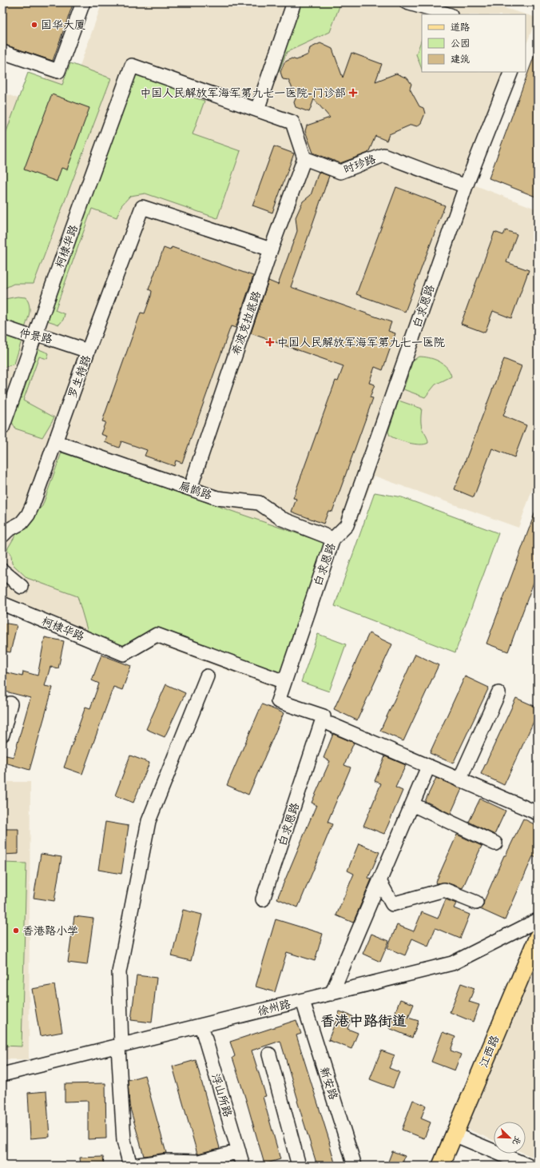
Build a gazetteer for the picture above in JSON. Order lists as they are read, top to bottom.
{
  "streets": {
    "main road": ["江西路"],
    "street": [
      "时珍路",
      "柯棣华路",
      "白求恩路",
      "希波克拉底路",
      "仲景路",
      "罗生特路",
      "扁鹊路",
      "徐州路",
      "新安路",
      "浮山所路"
    ]
  },
  "crossings": [
    ["时珍路", "白求恩路"],
    ["时珍路", "希波克拉底路"],
    ["柯棣华路", "白求恩路"],
    ["柯棣华路", "仲景路"],
    ["白求恩路", "扁鹊路"],
    ["希波克拉底路", "罗生特路"],
    ["希波克拉底路", "扁鹊路"],
    ["仲景路", "罗生特路"],
    ["罗生特路", "扁鹊路"],
    ["徐州路", "新安路"],
    ["徐州路", "浮山所路"]
  ],
  "districts": ["香港中路街道"],
  "places": {
    "other": ["国华大厦", "香港路小学"],
    "health": ["中国人民解放军海军第九七一医院-门诊部", "中国人民解放军海军第九七一医院"]
  },
  "legend": ["道路", "公园", "建筑"],
  "north": "bottom right"
}
